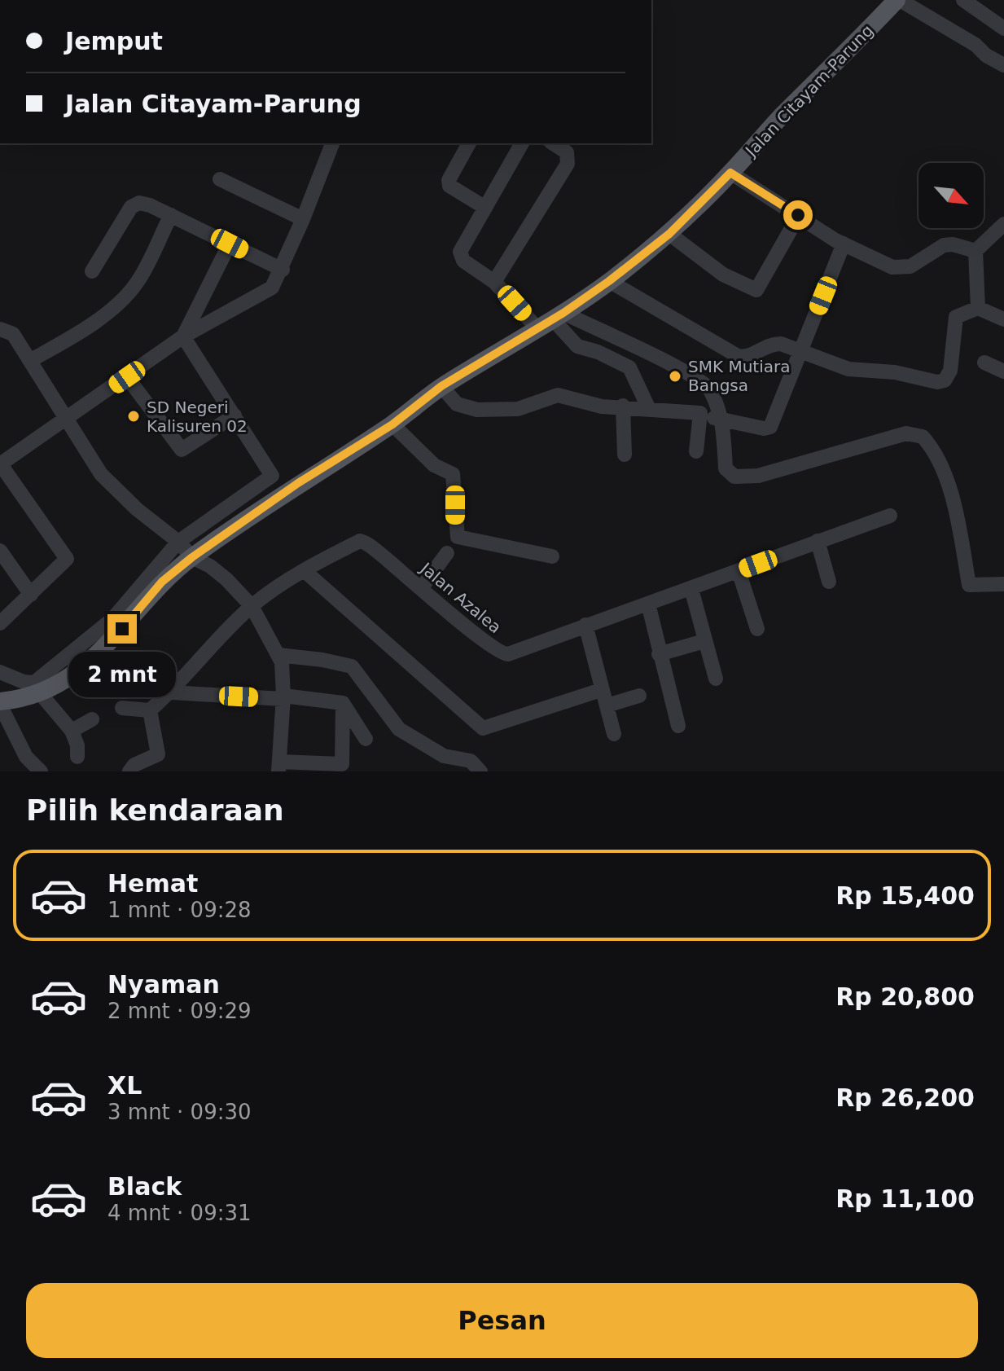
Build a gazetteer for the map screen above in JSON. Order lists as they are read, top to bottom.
{
  "streets": {
    "main road": ["Jalan Citayam-Parung"],
    "street": ["Jalan Azalea"]
  },
  "places": ["SMK Mutiara Bangsa", "SD Negeri Kalisuren 02"],
  "north": "bottom right",
  "page": {
    "banner": ["Jemput", "Jalan Citayam-Parung"],
    "bubble": "2 mnt",
    "heading": "Pilih kendaraan",
    "list": [
      {
        "name": "Hemat",
        "note": "1 mnt · 09:28",
        "value": "Rp 15,400"
      },
      {
        "name": "Nyaman",
        "note": "2 mnt · 09:29",
        "value": "Rp 20,800"
      },
      {
        "name": "XL",
        "note": "3 mnt · 09:30",
        "value": "Rp 26,200"
      },
      {
        "name": "Black",
        "note": "4 mnt · 09:31",
        "value": "Rp 11,100"
      }
    ],
    "buttons": "Pesan"
  }
}
